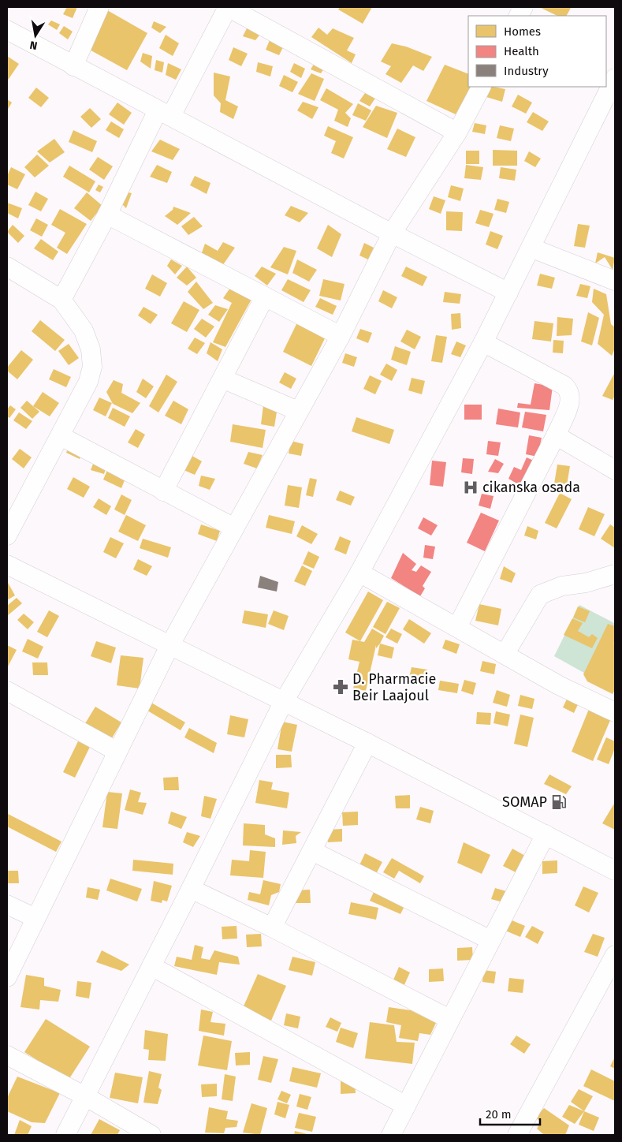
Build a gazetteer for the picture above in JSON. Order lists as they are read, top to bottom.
{
  "places": {
    "hospital": ["cikanska osada"],
    "pharmacy": ["D. Pharmacie Beir Laajoul"],
    "fuel station": ["SOMAP"]
  },
  "legend": ["Homes", "Health", "Industry"],
  "scale_bar": "20 m",
  "north": "bottom"
}
